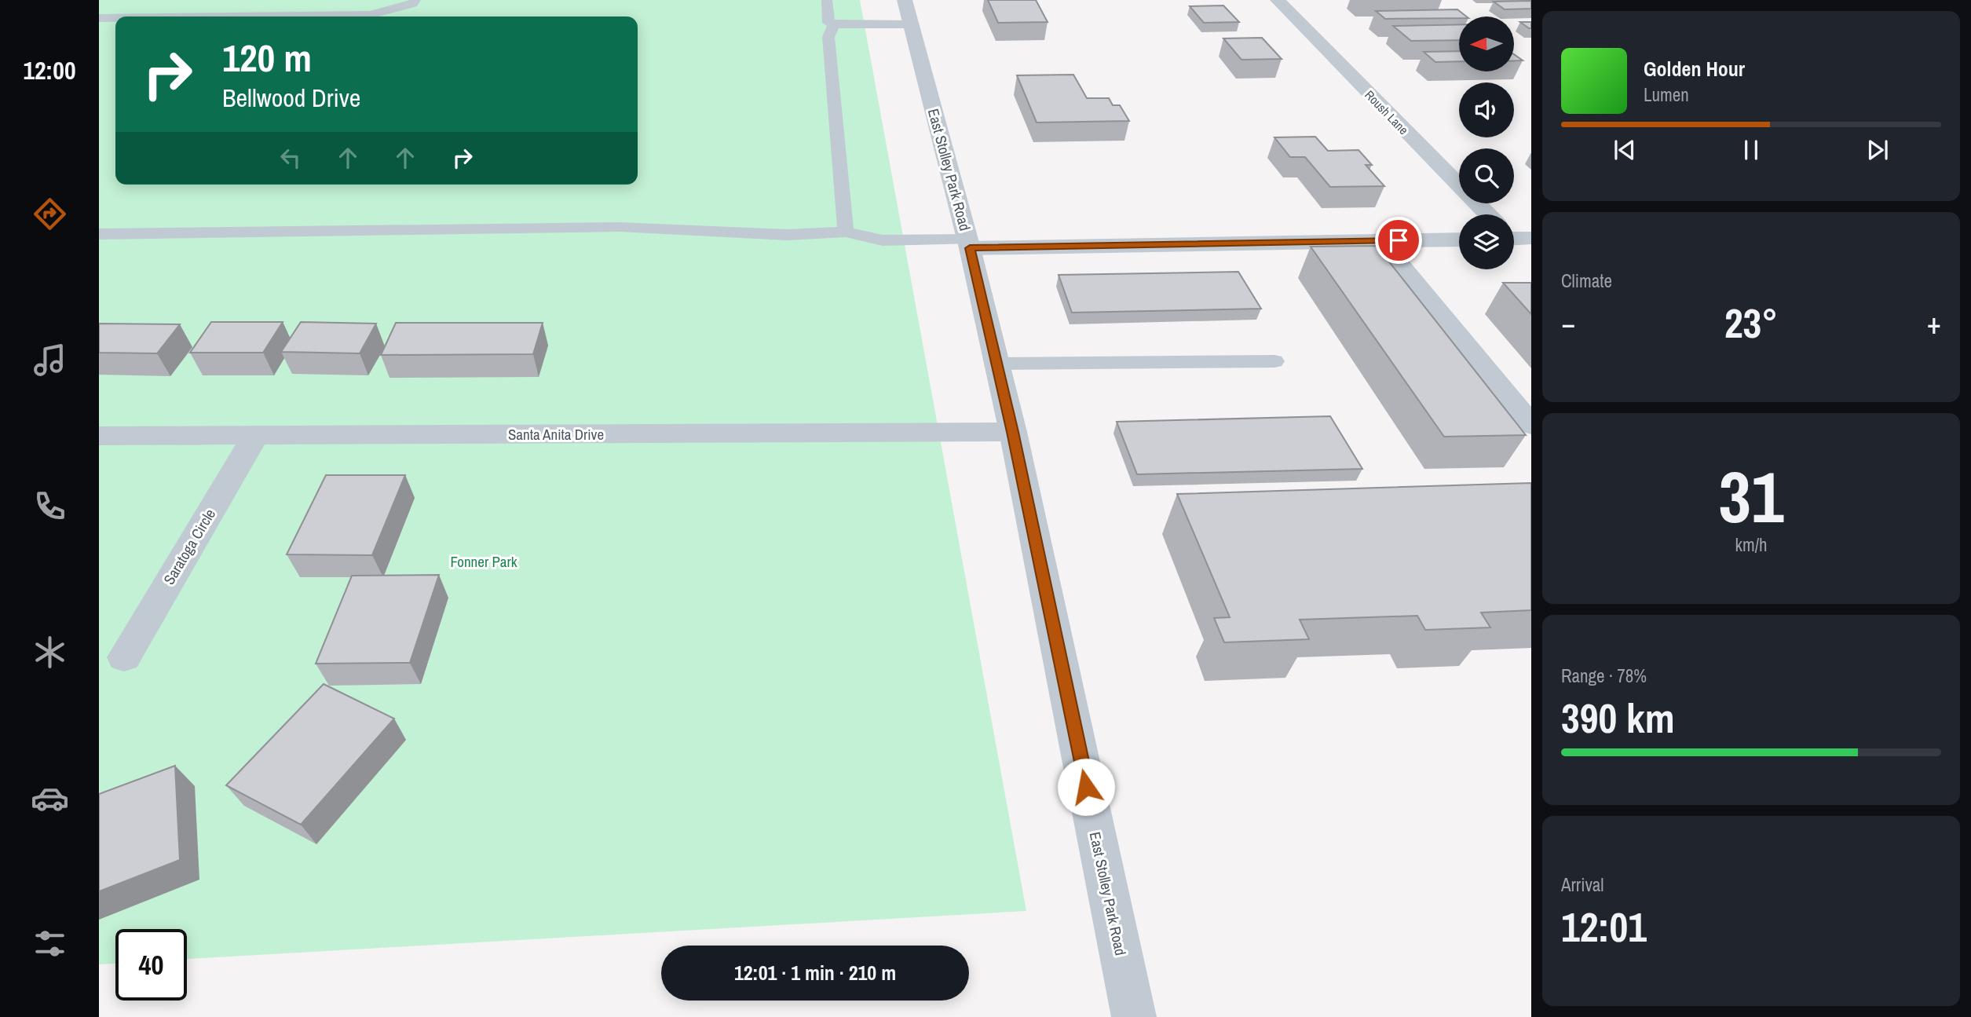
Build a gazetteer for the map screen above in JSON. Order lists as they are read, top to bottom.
{
  "streets": {
    "street": [
      "Roush Lane",
      "East Stolley Park Road",
      "Santa Anita Drive",
      "Saratoga Circle"
    ]
  },
  "crossings": [
    ["East Stolley Park Road", "Santa Anita Drive"],
    ["Santa Anita Drive", "Saratoga Circle"]
  ],
  "parks": ["Fonner Park"],
  "north": "left",
  "page": {
    "tabs": "12:00",
    "turn": ["120 m", "Bellwood Drive"],
    "song": ["Golden Hour", "Lumen"],
    "tile": [
      "Climate",
      ["31", "km/h"],
      ["Range · 78%", "390 km"],
      ["Arrival", "12:01"]
    ],
    "heat": ["−", "23°", "+"],
    "limit": "40",
    "trip": "12:01 · 1 min · 210 m"
  }
}
